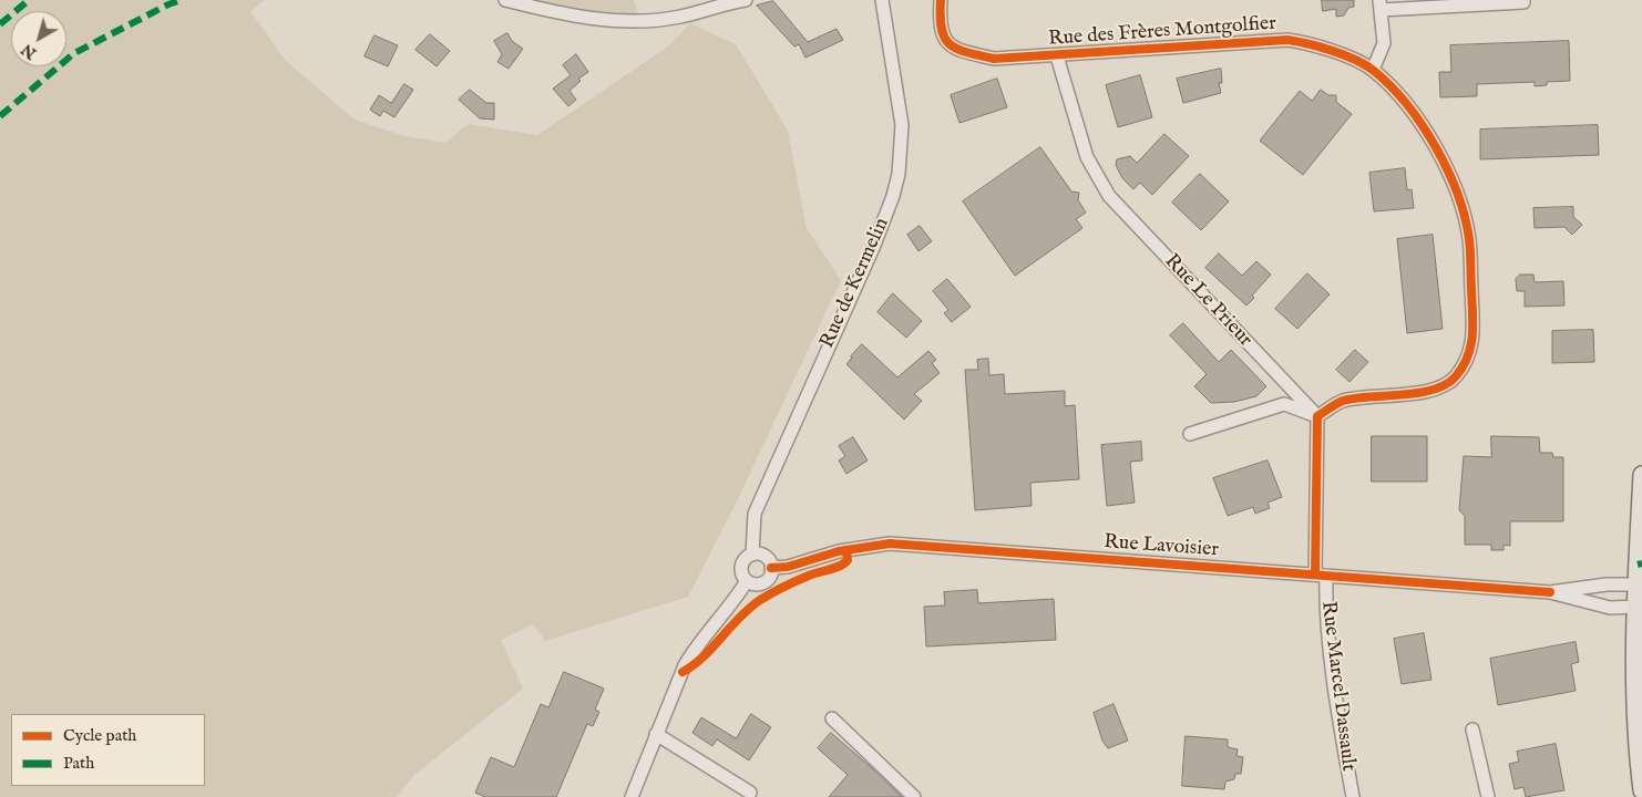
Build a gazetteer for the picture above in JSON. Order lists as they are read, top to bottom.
{
  "streets": {
    "street": [
      "Rue des Frères Montgolfier",
      "Rue de Kermelin",
      "Rue Le Prieur",
      "Rue Lavoisier",
      "Rue Marcel Dassault"
    ]
  },
  "crossings": [
    ["Rue des Frères Montgolfier", "Rue Le Prieur"],
    ["Rue de Kermelin", "Rue Lavoisier"],
    ["Rue Lavoisier", "Rue Marcel Dassault"]
  ],
  "legend": ["Cycle path", "Path"],
  "north": "bottom left"
}
